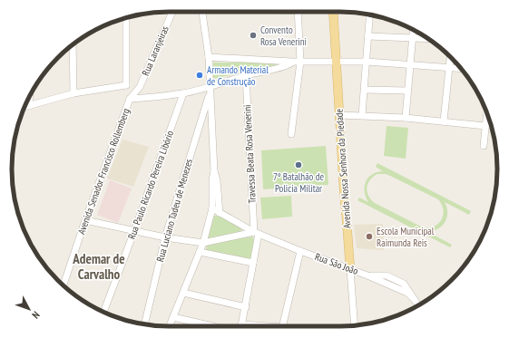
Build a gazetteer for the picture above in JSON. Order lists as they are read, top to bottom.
{
  "streets": {
    "main road": ["Avenida Nossa Senhora da Piedade"],
    "street": [
      "Rua Laranjeiras",
      "Travessa Beata Rosa Venerini",
      "Avenida Senador Francisco Rollemberg",
      "Rua Paulo Ricardo Pereira Libório",
      "Rua Luciano Tadeu de Menezes",
      "Rua São João"
    ]
  },
  "crossings": [
    ["Rua Laranjeiras", "Avenida Senador Francisco Rollemberg"],
    ["Travessa Beata Rosa Venerini", "Rua São João"],
    ["Avenida Nossa Senhora da Piedade", "Rua São João"]
  ],
  "districts": ["Ademar de Carvalho"],
  "places": [
    "Convento Rosa Venerini",
    "Armando Material de Construção",
    "7º Batalhão de Policia Militar",
    "Escola Municipal Raimunda Reis"
  ],
  "north": "bottom right"
}
